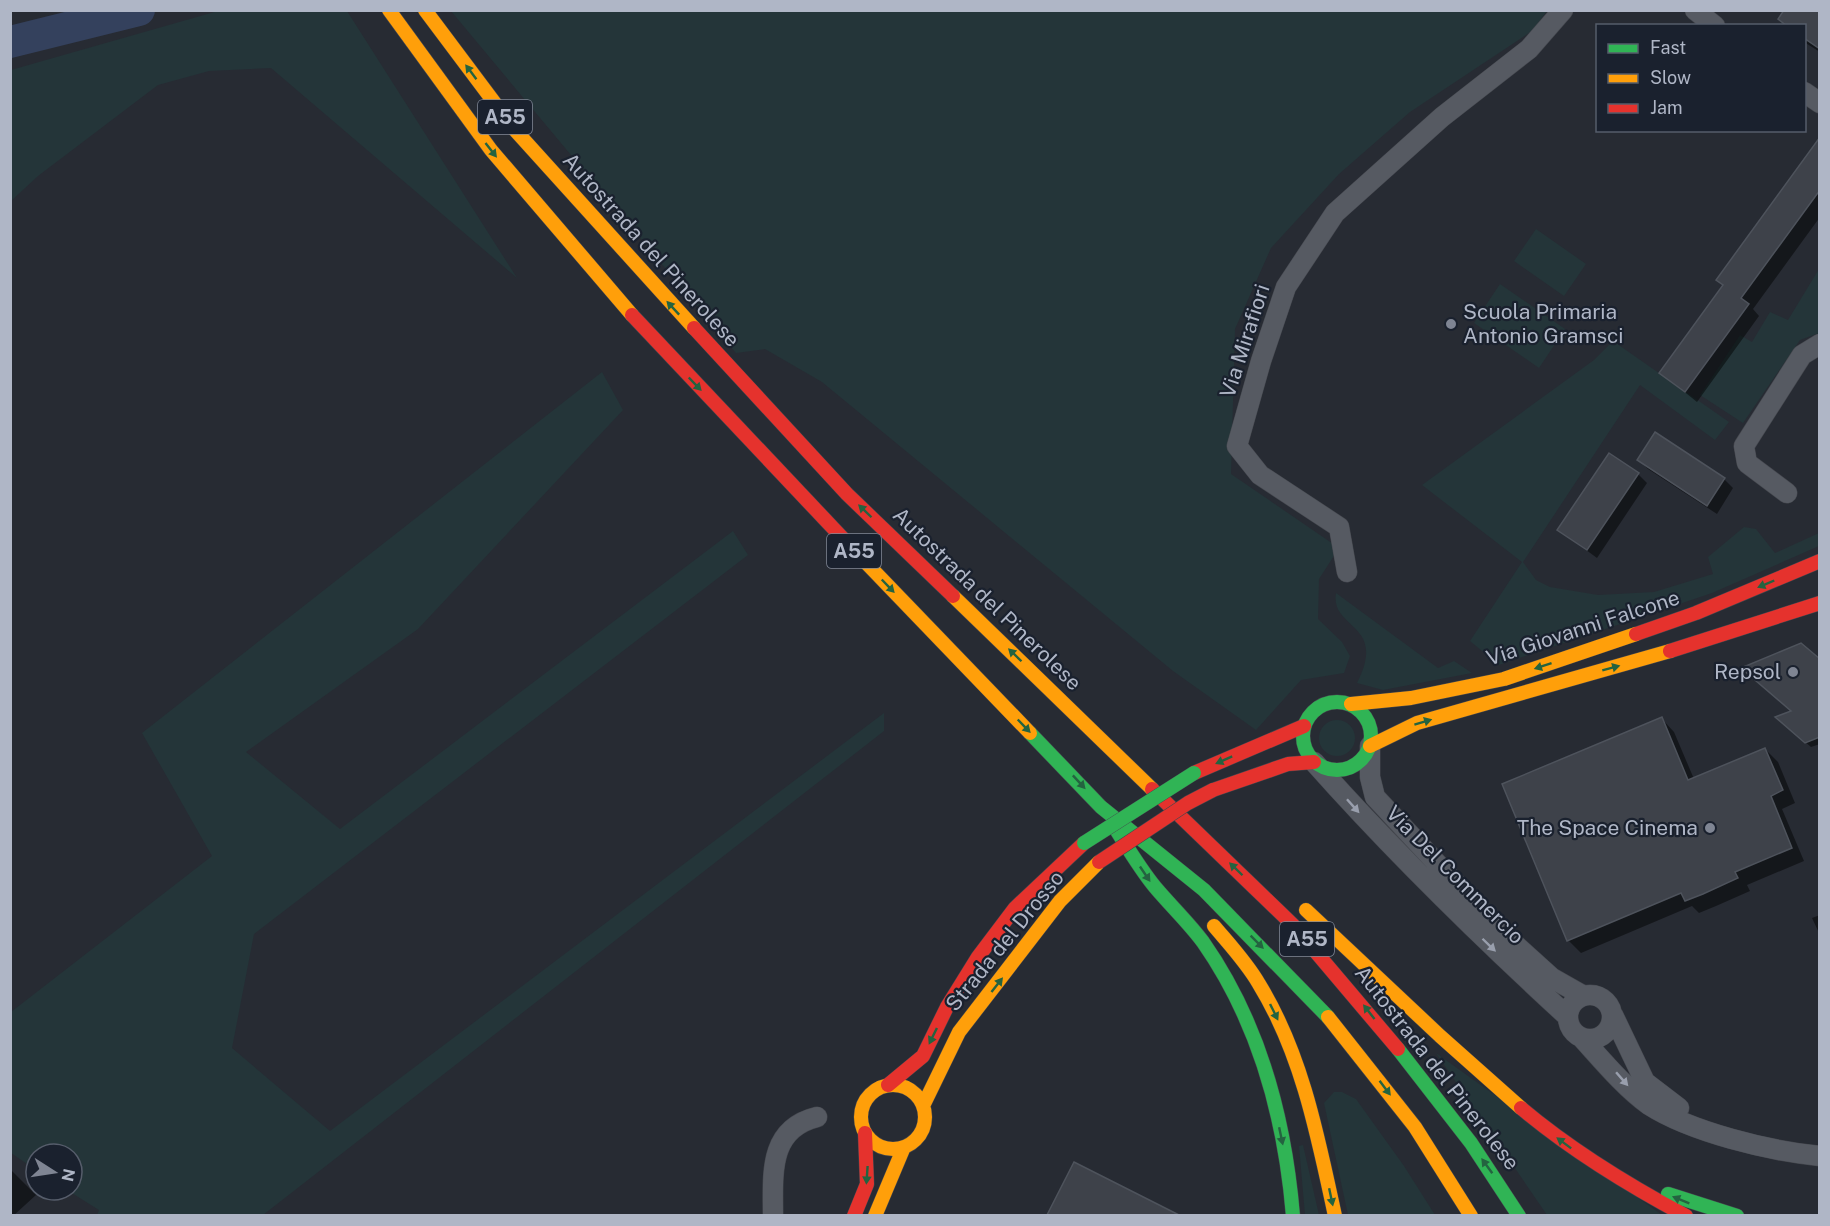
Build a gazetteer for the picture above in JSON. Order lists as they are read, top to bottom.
{
  "streets": {
    "main road": [
      "A55",
      "Autostrada del Pinerolese",
      "Via Giovanni Falcone",
      "Strada del Drosso"
    ],
    "street": ["Via Mirafiori", "Via Del Commercio"]
  },
  "crossings": [
    ["Via Giovanni Falcone", "Via Del Commercio"],
    ["Via Giovanni Falcone", "Strada del Drosso"],
    ["Via Del Commercio", "Strada del Drosso"]
  ],
  "places": ["Scuola Primaria Antonio Gramsci", "Repsol", "The Space Cinema"],
  "legend": ["Fast", "Slow", "Jam"],
  "north": "right"
}
